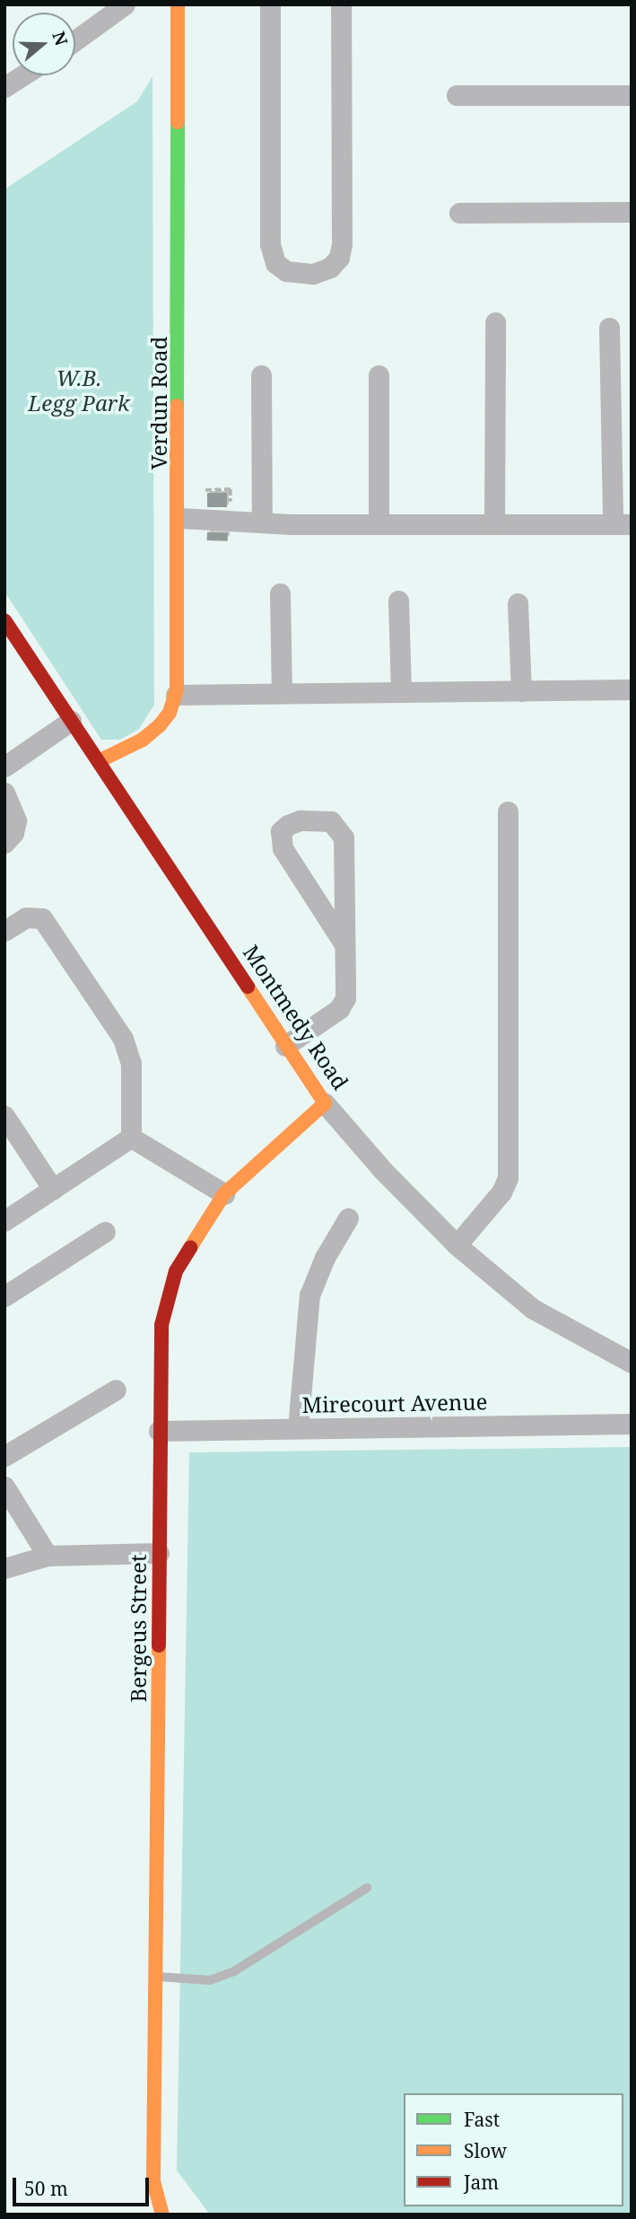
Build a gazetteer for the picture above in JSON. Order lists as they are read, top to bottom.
{
  "streets": {
    "street": [
      "Verdun Road",
      "Montmedy Road",
      "Mirecourt Avenue",
      "Bergeus Street"
    ]
  },
  "crossings": [
    ["Verdun Road", "Montmedy Road"],
    ["Montmedy Road", "Bergeus Street"],
    ["Mirecourt Avenue", "Bergeus Street"]
  ],
  "parks": ["W.B. Legg Park"],
  "legend": ["Fast", "Slow", "Jam"],
  "scale_bar": "50 m",
  "north": "right"
}
